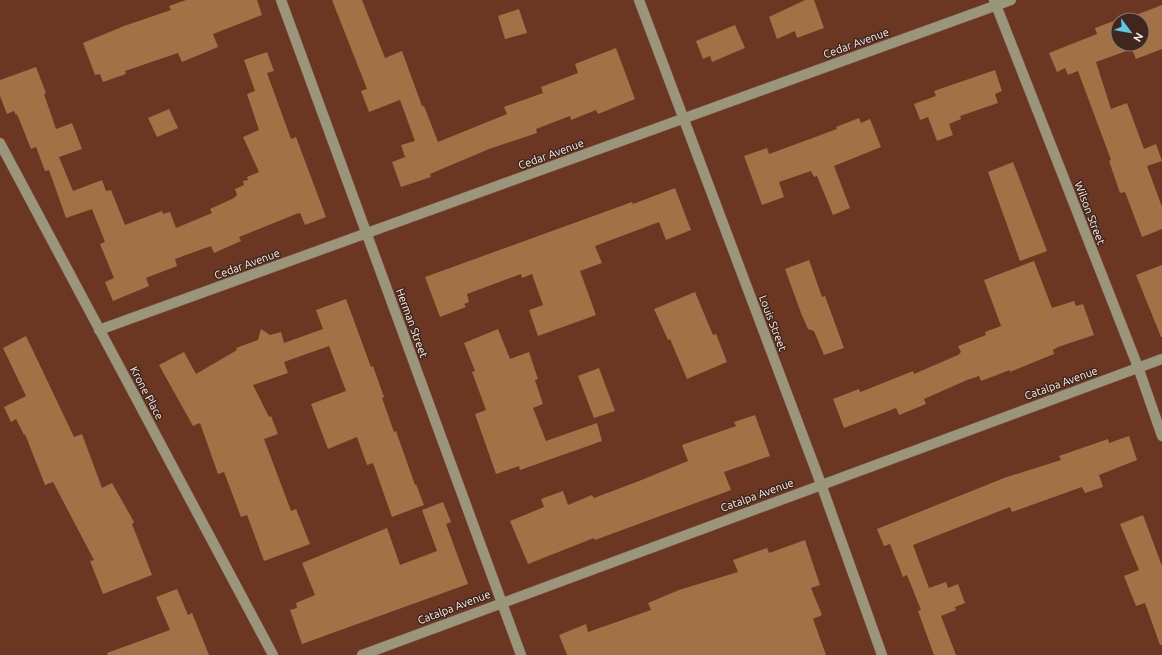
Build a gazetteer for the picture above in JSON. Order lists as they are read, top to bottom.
{
  "streets": {
    "street": [
      "Cedar Avenue",
      "Wilson Street",
      "Herman Street",
      "Louis Street",
      "Catalpa Avenue",
      "Krone Place"
    ]
  },
  "crossings": [
    ["Cedar Avenue", "Wilson Street"],
    ["Cedar Avenue", "Herman Street"],
    ["Cedar Avenue", "Louis Street"],
    ["Cedar Avenue", "Krone Place"],
    ["Wilson Street", "Catalpa Avenue"],
    ["Herman Street", "Catalpa Avenue"],
    ["Louis Street", "Catalpa Avenue"]
  ],
  "north": "bottom right"
}
